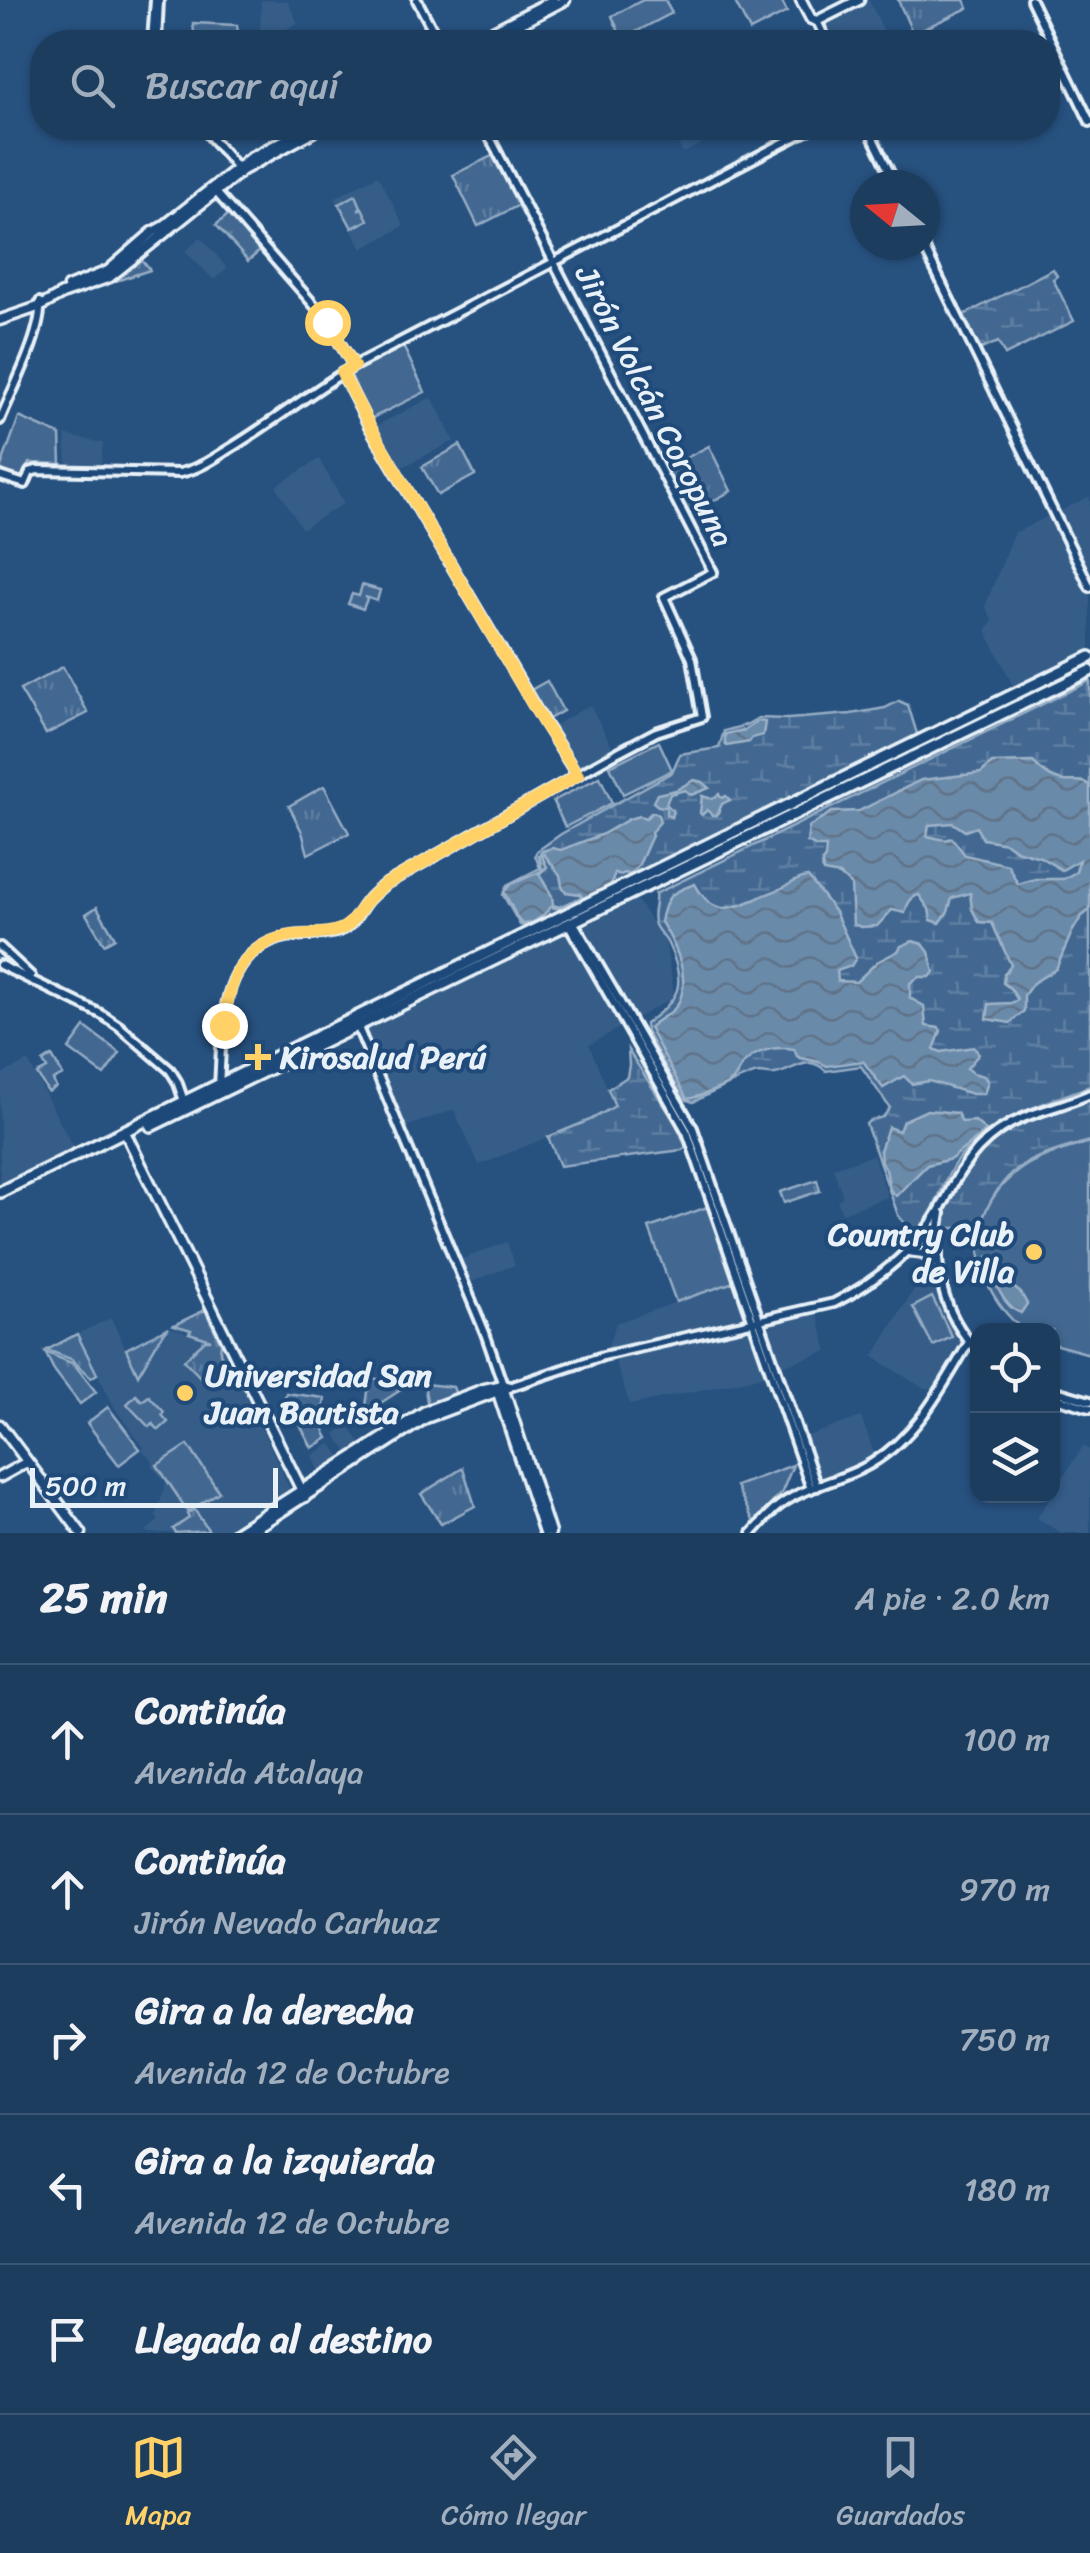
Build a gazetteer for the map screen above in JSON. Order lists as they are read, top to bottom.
{
  "streets": {
    "street": ["Jirón Volcán Coropuna"]
  },
  "places": {
    "health": ["Kirosalud Perú"],
    "other": ["Country Club de Villa", "Universidad San Juan Bautista"]
  },
  "scale_bar": "500 m",
  "north": "left",
  "page": {
    "search": "Buscar aquí",
    "scale": "500 m",
    "heading": ["25 min", "A pie · 2.0 km"],
    "list": [
      ["Continúa", "Avenida Atalaya", "100 m"],
      ["Continúa", "Jirón Nevado Carhuaz", "970 m"],
      ["Gira a la derecha", "Avenida 12 de Octubre", "750 m"],
      ["Gira a la izquierda", "Avenida 12 de Octubre", "180 m"],
      "Llegada al destino"
    ],
    "nav": ["Mapa", "Cómo llegar", "Guardados"]
  }
}
